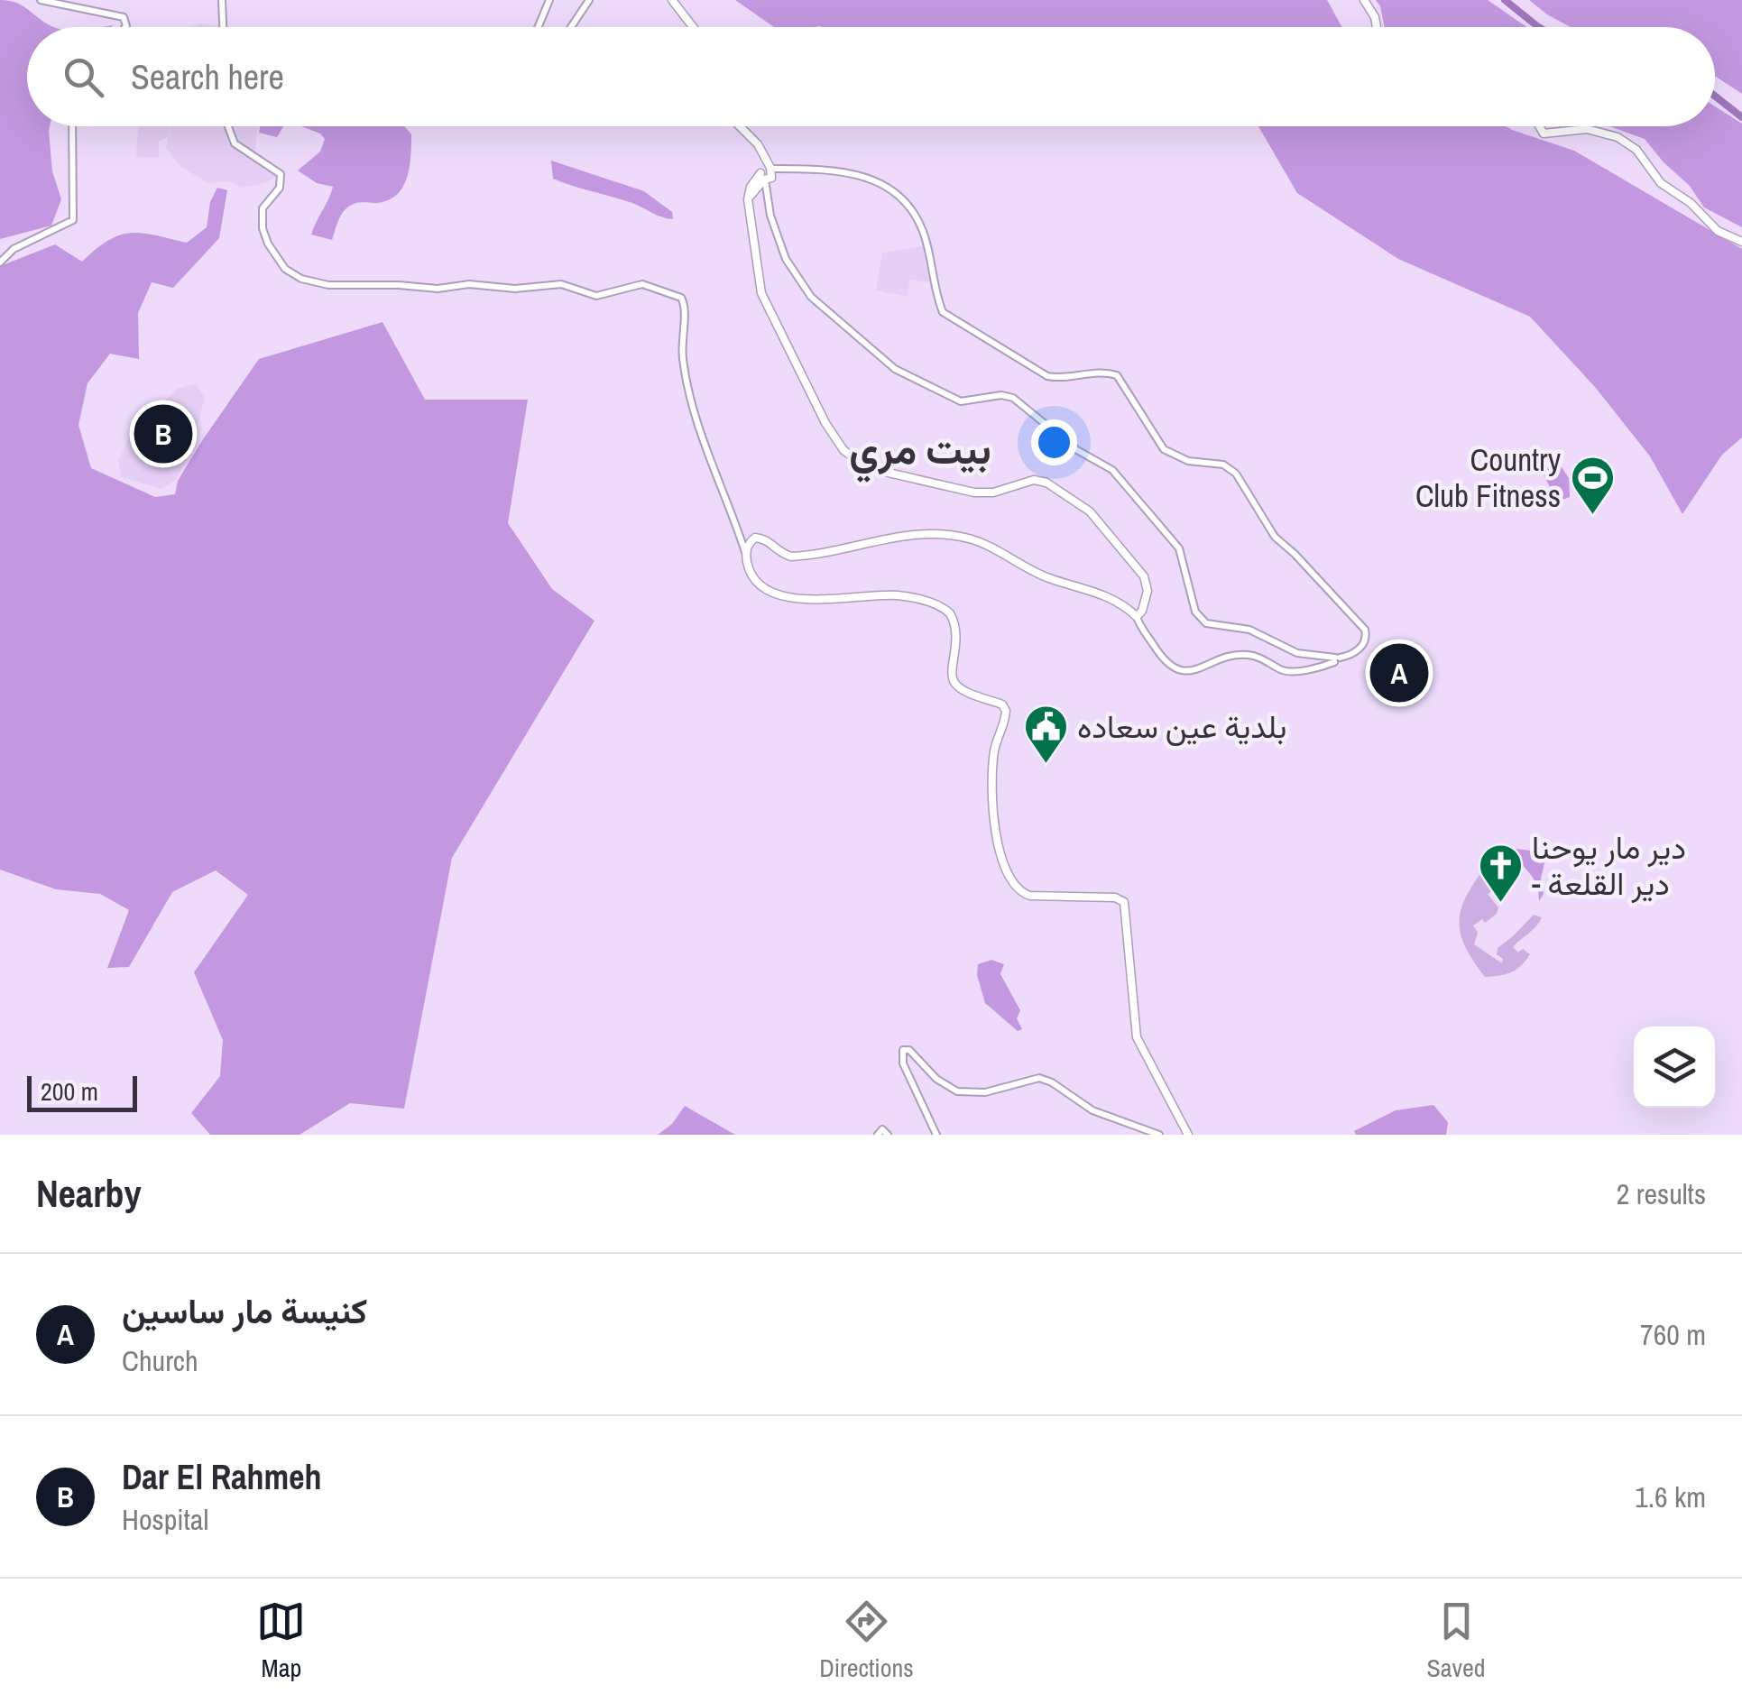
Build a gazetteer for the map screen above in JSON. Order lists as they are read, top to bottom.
{
  "districts": ["بيت مري"],
  "places": {
    "sports": ["Country Club Fitness"],
    "public building": ["بلدية عين سعاده"],
    "church": ["دير مار يوحنا - دير القلعة"]
  },
  "scale_bar": "200 m",
  "page": {
    "search": "Search here",
    "pins": ["B", "A"],
    "scale": "200 m",
    "heading": ["Nearby", "2 results"],
    "list": [
      {
        "mark": "A",
        "name": "كنيسة مار ساسين",
        "note": "Church",
        "value": "760 m"
      },
      {
        "mark": "B",
        "name": "Dar El Rahmeh",
        "note": "Hospital",
        "value": "1.6 km"
      }
    ],
    "nav": ["Map", "Directions", "Saved"]
  }
}
